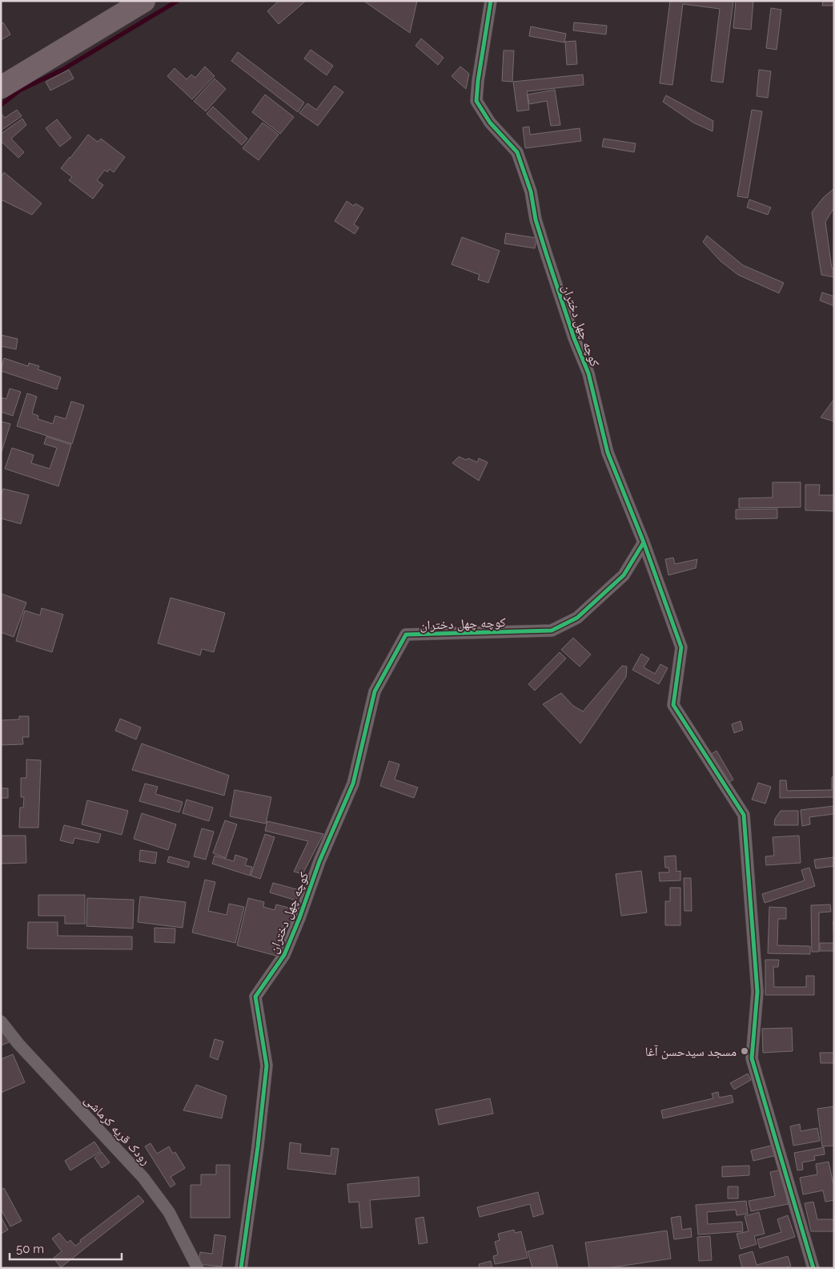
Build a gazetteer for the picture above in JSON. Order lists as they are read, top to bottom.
{
  "streets": {
    "street": ["کوچه چهل دختران", "رودک قریه کرماشی"]
  },
  "places": ["مسجد سیدحسن آغا"],
  "scale_bar": "50 m"
}
